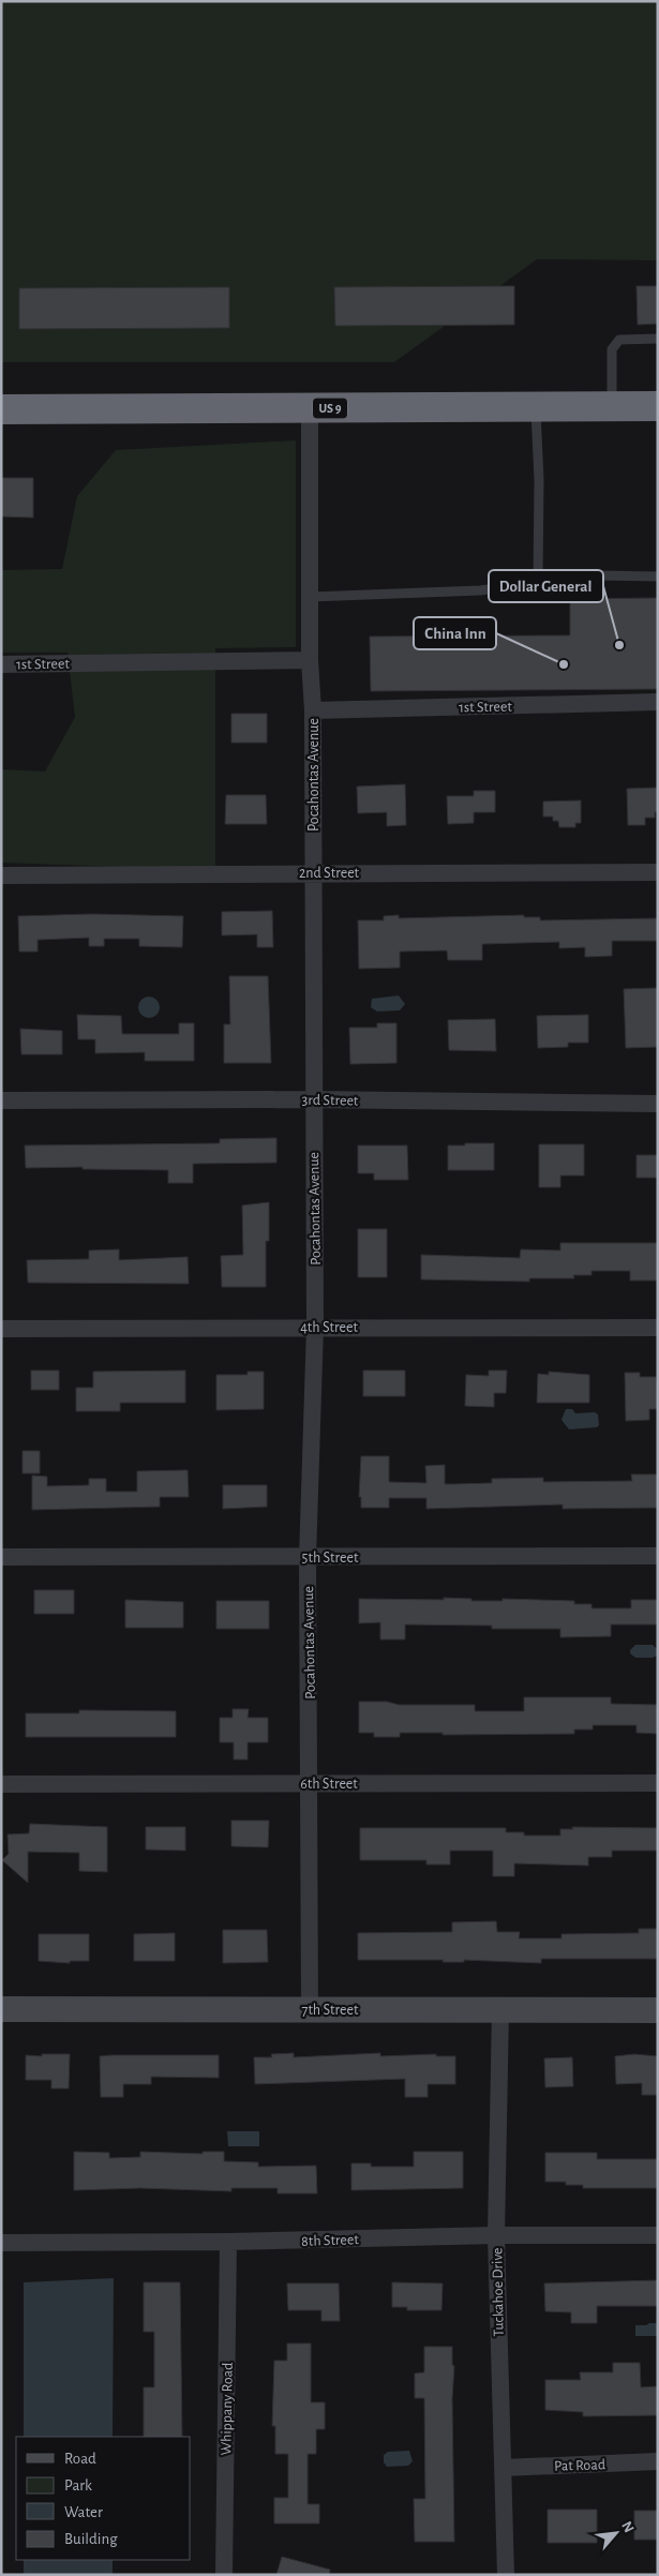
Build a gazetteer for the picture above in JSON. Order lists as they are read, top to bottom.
{
  "streets": {
    "highway": ["US 9"],
    "street": [
      "1st Street",
      "Pocahontas Avenue",
      "2nd Street",
      "3rd Street",
      "4th Street",
      "5th Street",
      "6th Street",
      "7th Street",
      "8th Street",
      "Tuckahoe Drive",
      "Whippany Road",
      "Pat Road"
    ]
  },
  "crossings": [
    ["US 9", "Pocahontas Avenue"],
    ["1st Street", "Pocahontas Avenue"],
    ["Pocahontas Avenue", "2nd Street"],
    ["Pocahontas Avenue", "3rd Street"],
    ["Pocahontas Avenue", "4th Street"],
    ["Pocahontas Avenue", "5th Street"],
    ["Pocahontas Avenue", "6th Street"],
    ["Pocahontas Avenue", "7th Street"],
    ["7th Street", "Tuckahoe Drive"],
    ["8th Street", "Tuckahoe Drive"],
    ["8th Street", "Whippany Road"],
    ["Tuckahoe Drive", "Pat Road"]
  ],
  "places": ["Dollar General", "China Inn"],
  "legend": [
    "Road",
    "Park",
    "Water",
    "Building"
  ],
  "north": "top right"
}
